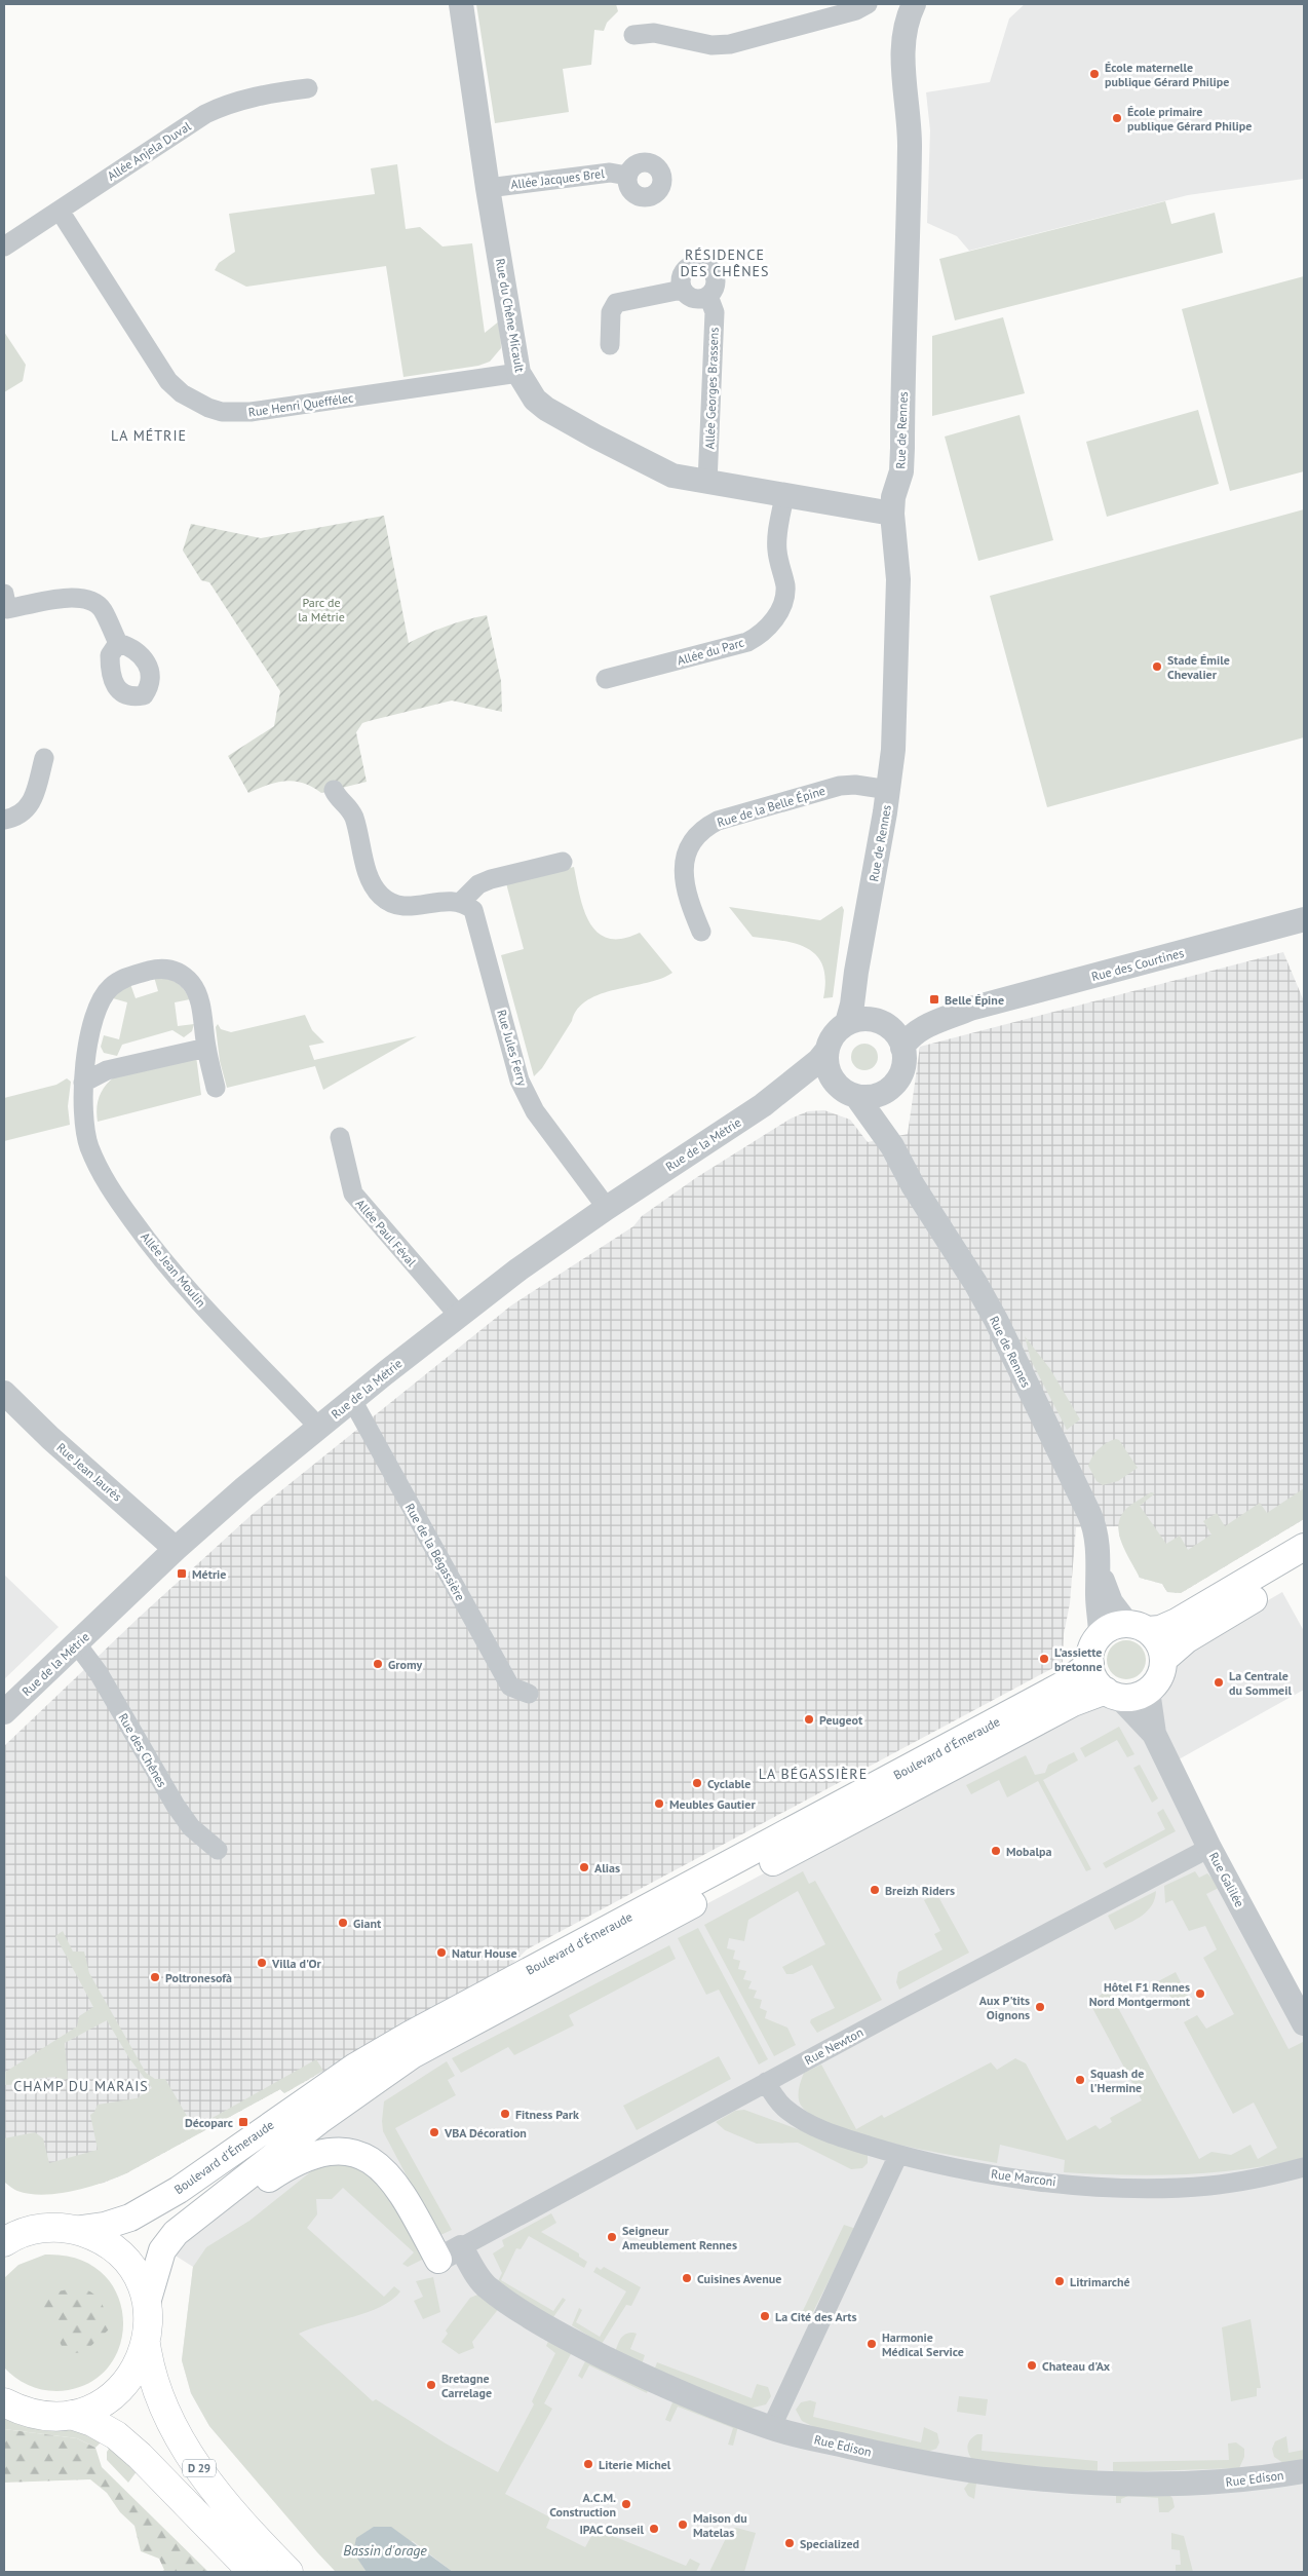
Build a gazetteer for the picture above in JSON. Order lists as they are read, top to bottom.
{
  "streets": {
    "main road": ["Boulevard d'Émeraude", "D 29"],
    "street": [
      "Allée Anjela Duval",
      "Allée Jacques Brel",
      "Rue du Chêne Micault",
      "Allée Georges Brassens",
      "Rue Henri Queffélec",
      "Rue de Rennes",
      "Allée du Parc",
      "Rue de la Belle Épine",
      "Rue des Courtines",
      "Rue Jules Ferry",
      "Rue de la Métrie",
      "Allée Paul Féval",
      "Allée Jean Moulin",
      "Rue Jean Jaurès",
      "Rue de la Bégassière",
      "Rue des Chênes",
      "Rue Galilée",
      "Rue Newton",
      "Rue Marconi",
      "Rue Edison"
    ]
  },
  "crossings": [
    ["Allée Anjela Duval", "Rue Henri Queffélec"],
    ["Allée Jacques Brel", "Rue du Chêne Micault"],
    ["Rue du Chêne Micault", "Allée Georges Brassens"],
    ["Rue du Chêne Micault", "Rue Henri Queffélec"],
    ["Rue du Chêne Micault", "Rue de Rennes"],
    ["Rue du Chêne Micault", "Allée du Parc"],
    ["Rue de Rennes", "Rue de la Belle Épine"],
    ["Rue de Rennes", "Rue des Courtines"],
    ["Rue de Rennes", "Rue de la Métrie"],
    ["Rue de Rennes", "Boulevard d'Émeraude"],
    ["Rue de Rennes", "Rue Galilée"],
    ["Rue des Courtines", "Rue de la Métrie"],
    ["Rue Jules Ferry", "Rue de la Métrie"],
    ["Rue de la Métrie", "Allée Paul Féval"],
    ["Rue de la Métrie", "Allée Jean Moulin"],
    ["Rue de la Métrie", "Rue Jean Jaurès"],
    ["Rue de la Métrie", "Rue de la Bégassière"],
    ["Rue de la Métrie", "Rue des Chênes"],
    ["Boulevard d'Émeraude", "Rue Galilée"],
    ["Rue Galilée", "Rue Newton"],
    ["Rue Newton", "Rue Marconi"],
    ["Rue Newton", "Rue Edison"]
  ],
  "districts": [
    "RÉSIDENCE DES CHÊNES",
    "LA MÉTRIE",
    "LA BÉGASSIÈRE",
    "CHAMP DU MARAIS"
  ],
  "water": ["Bassin d'orage"],
  "parks": ["Parc de la Métrie"],
  "places": {
    "other": [
      "École maternelle publique Gérard Philipe",
      "École primaire publique Gérard Philipe",
      "Stade Émile Chevalier",
      "L'assiette bretonne",
      "Gromy",
      "La Centrale du Sommeil",
      "Peugeot",
      "Cyclable",
      "Meubles Gautier",
      "Mobalpa",
      "Alias",
      "Breizh Riders",
      "Giant",
      "Natur House",
      "Villa d'Or",
      "Poltronesofà",
      "Hôtel F1 Rennes Nord Montgermont",
      "Aux P'tits Oignons",
      "Squash de l'Hermine",
      "Fitness Park",
      "VBA Décoration",
      "Seigneur Ameublement Rennes",
      "Cuisines Avenue",
      "Litrimarché",
      "La Cité des Arts",
      "Harmonie Médical Service",
      "Chateau d'Ax",
      "Bretagne Carrelage",
      "Literie Michel",
      "A.C.M. Construction",
      "Maison du Matelas",
      "IPAC Conseil",
      "Specialized"
    ],
    "transit": ["Belle Épine", "Métrie", "Décoparc"]
  }
}
